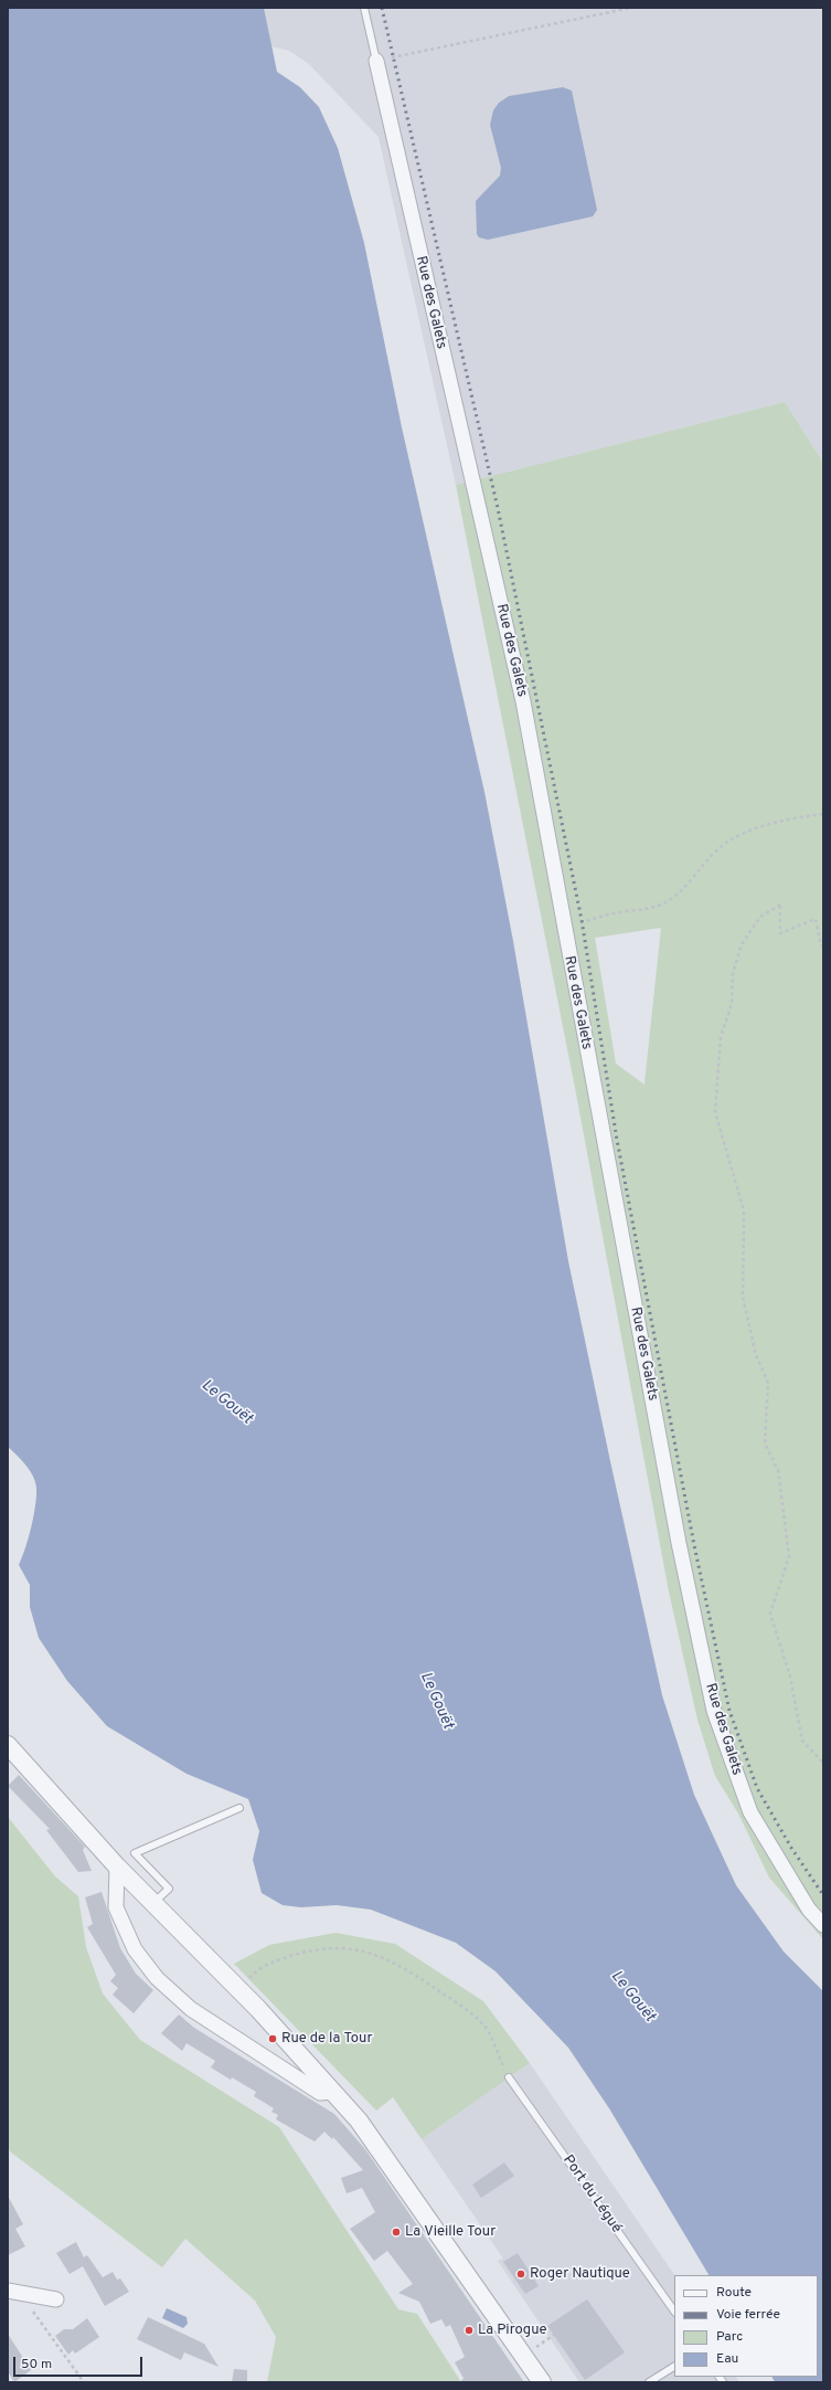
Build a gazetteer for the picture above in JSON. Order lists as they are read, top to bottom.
{
  "streets": {
    "street": ["Rue des Galets"],
    "lane": ["Port du Légué"]
  },
  "water": ["Le Gouët"],
  "places": [
    "Rue de la Tour",
    "La Vieille Tour",
    "Roger Nautique",
    "La Pirogue"
  ],
  "legend": [
    "Route",
    "Voie ferrée",
    "Parc",
    "Eau"
  ],
  "scale_bar": "50 m"
}
